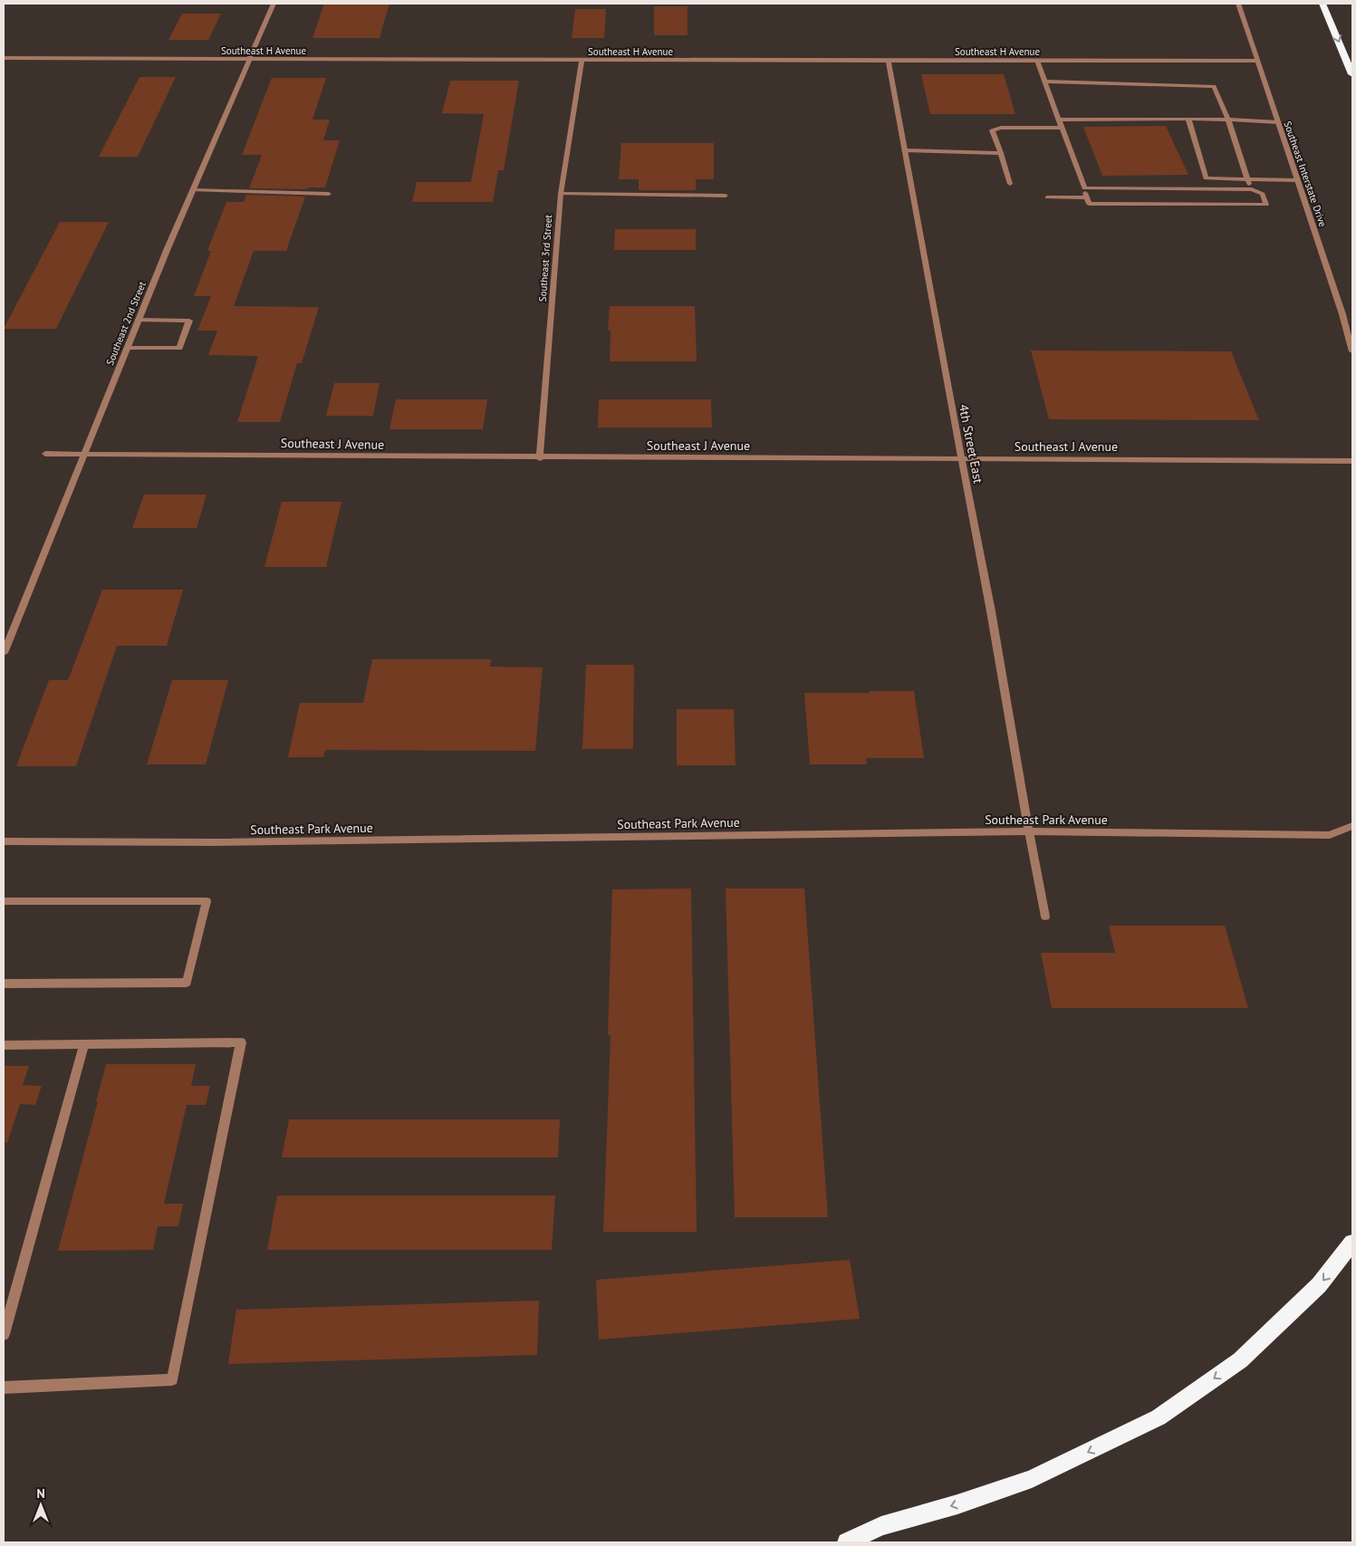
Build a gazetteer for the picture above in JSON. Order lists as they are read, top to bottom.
{
  "streets": {
    "street": [
      "Southeast H Avenue",
      "Southeast Interstate Drive",
      "Southeast 3rd Street",
      "Southeast 2nd Street",
      "Southeast J Avenue",
      "4th Street East",
      "Southeast Park Avenue"
    ]
  },
  "crossings": [
    ["Southeast H Avenue", "Southeast Interstate Drive"],
    ["Southeast H Avenue", "Southeast 3rd Street"],
    ["Southeast H Avenue", "Southeast 2nd Street"],
    ["Southeast H Avenue", "4th Street East"],
    ["Southeast 3rd Street", "Southeast J Avenue"],
    ["Southeast 2nd Street", "Southeast J Avenue"],
    ["Southeast J Avenue", "4th Street East"],
    ["4th Street East", "Southeast Park Avenue"]
  ],
  "north": "top"
}
